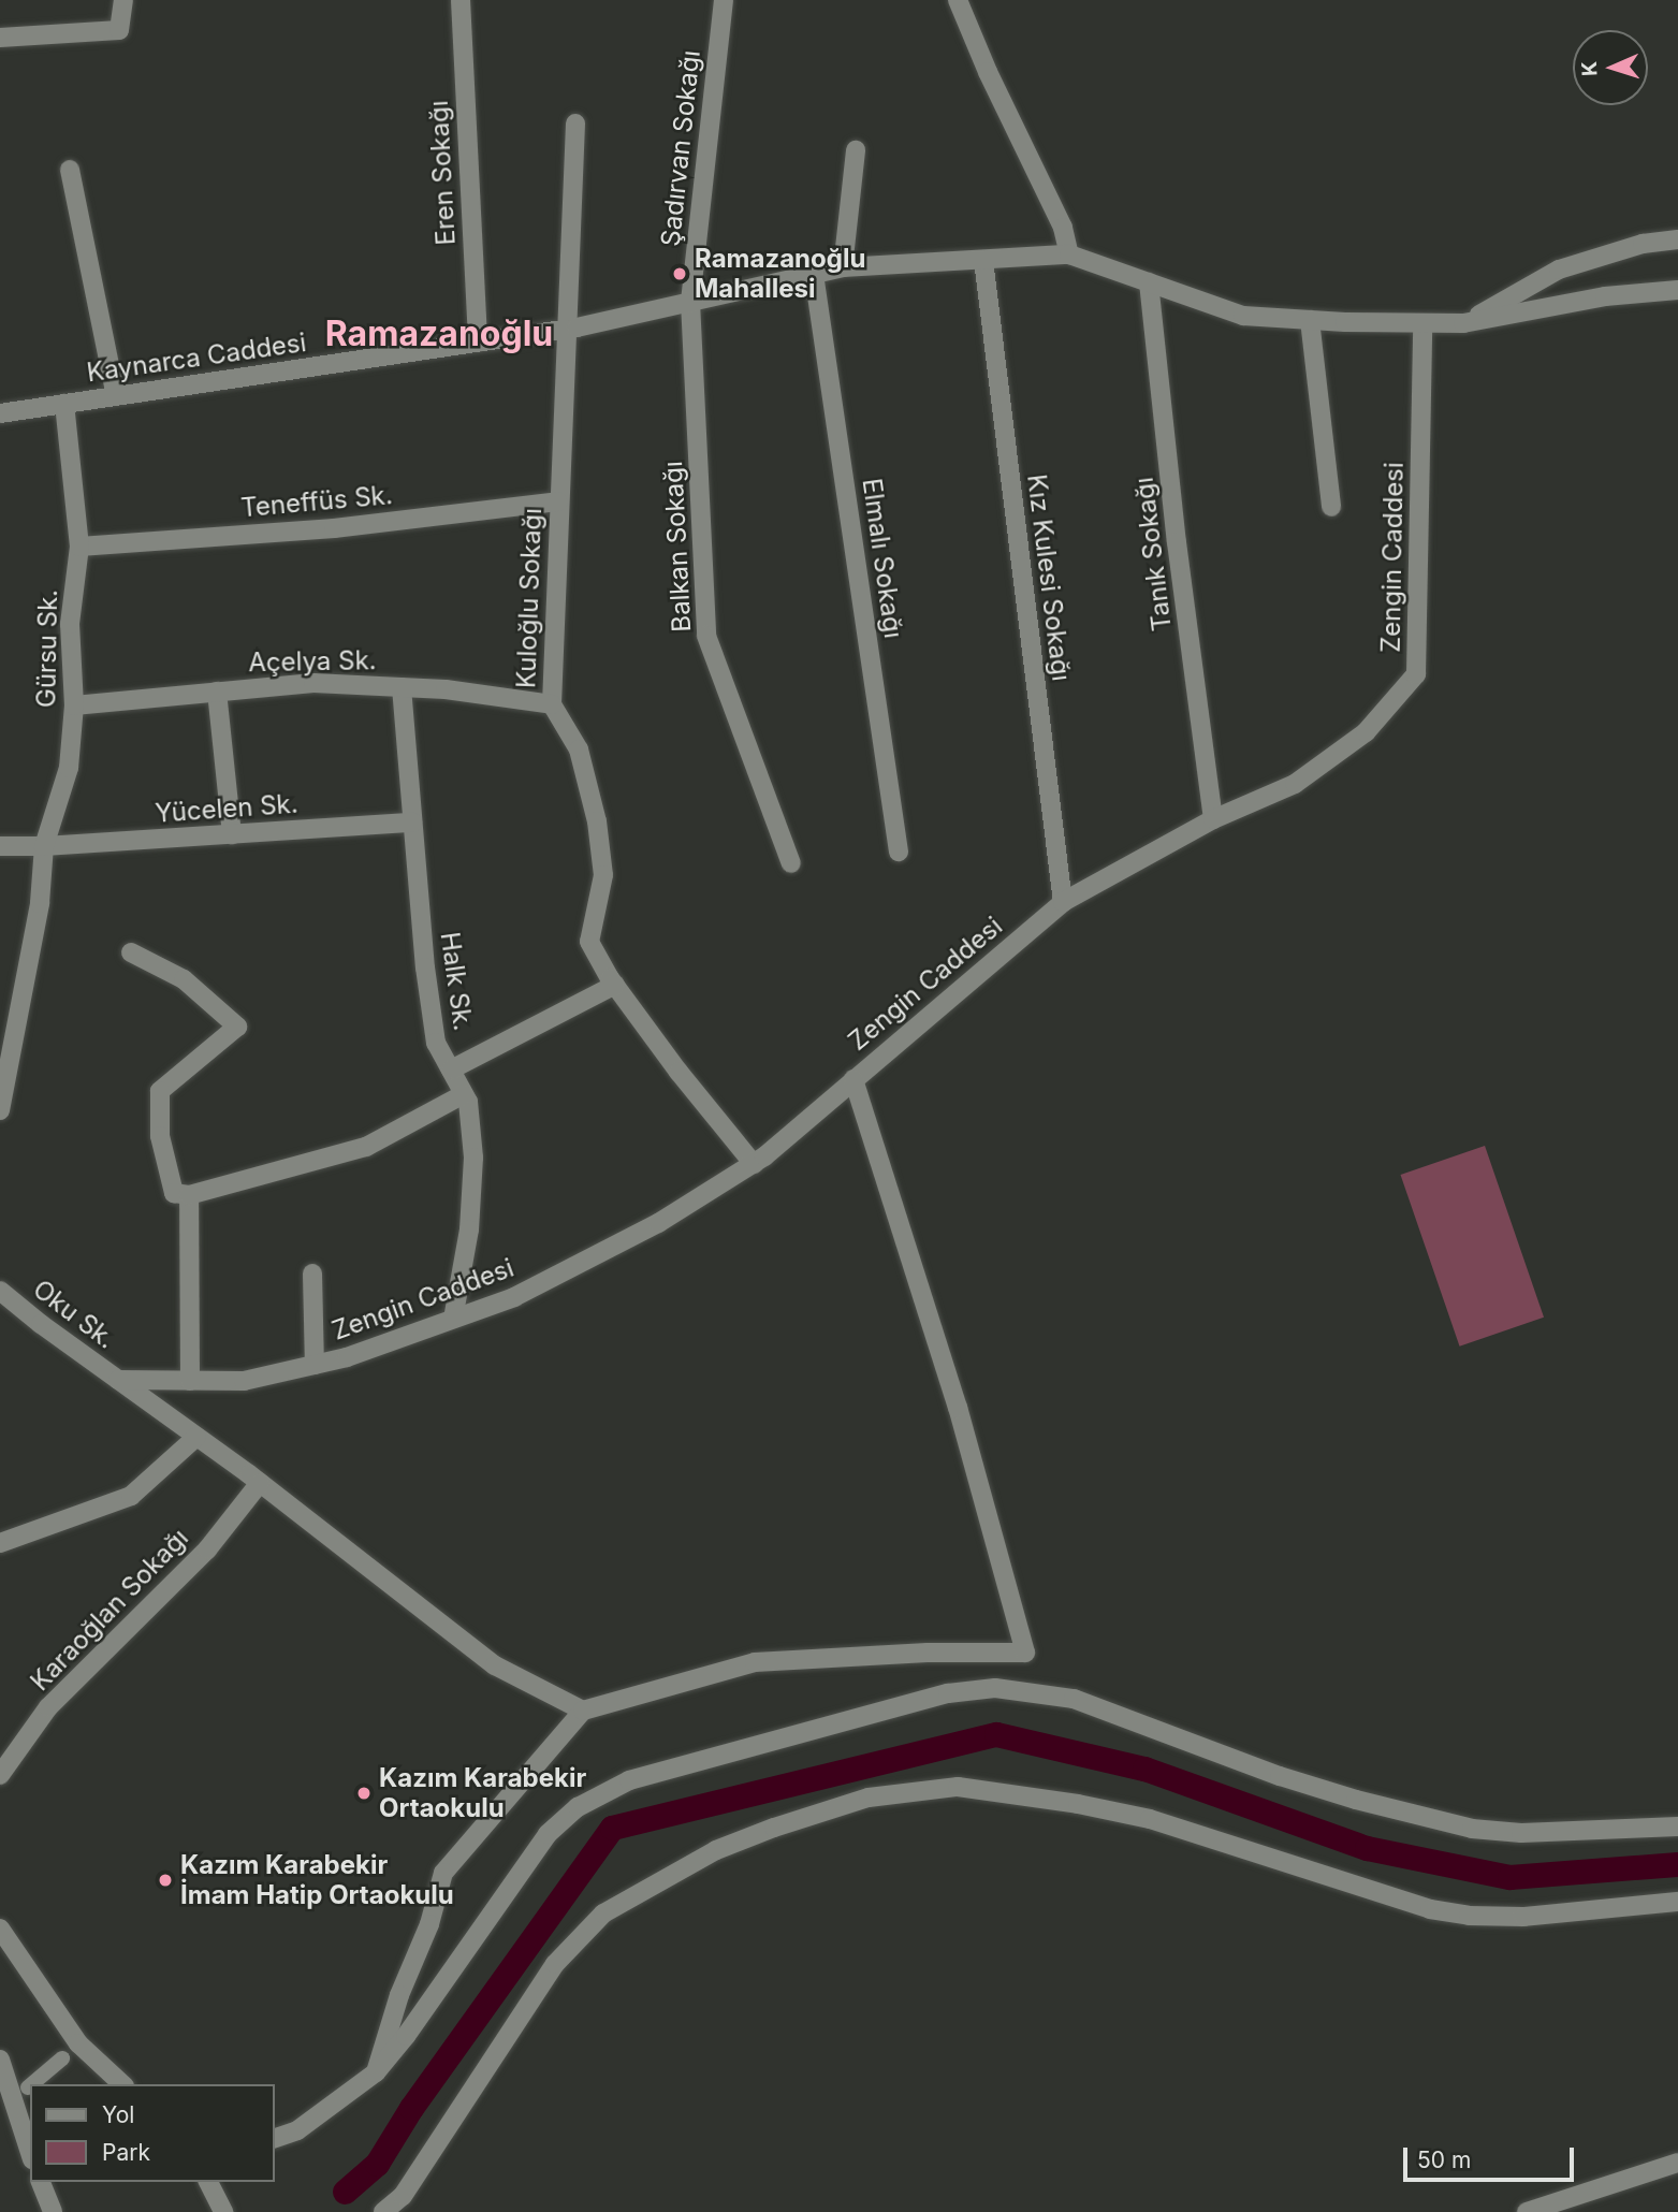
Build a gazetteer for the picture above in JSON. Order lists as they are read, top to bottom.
{
  "streets": {
    "street": [
      "Şadırvan Sokağı",
      "Eren Sokağı",
      "Kaynarca Caddesi",
      "Teneffüs Sk.",
      "Balkan Sokağı",
      "Tanık Sokağı",
      "Zengin Caddesi",
      "Elmalı Sokağı",
      "Kız Kulesi Sokağı",
      "Kuloğlu Sokağı",
      "Gürsu Sk.",
      "Açelya Sk.",
      "Yücelen Sk.",
      "Halk Sk.",
      "Oku Sk.",
      "Karaoğlan Sokağı"
    ]
  },
  "crossings": [
    ["Şadırvan Sokağı", "Kaynarca Caddesi"],
    ["Şadırvan Sokağı", "Balkan Sokağı"],
    ["Eren Sokağı", "Kaynarca Caddesi"],
    ["Kaynarca Caddesi", "Balkan Sokağı"],
    ["Kaynarca Caddesi", "Tanık Sokağı"],
    ["Kaynarca Caddesi", "Zengin Caddesi"],
    ["Kaynarca Caddesi", "Elmalı Sokağı"],
    ["Kaynarca Caddesi", "Kız Kulesi Sokağı"],
    ["Kaynarca Caddesi", "Kuloğlu Sokağı"],
    ["Kaynarca Caddesi", "Gürsu Sk."],
    ["Teneffüs Sk.", "Kuloğlu Sokağı"],
    ["Teneffüs Sk.", "Gürsu Sk."],
    ["Tanık Sokağı", "Zengin Caddesi"],
    ["Zengin Caddesi", "Kız Kulesi Sokağı"],
    ["Zengin Caddesi", "Kuloğlu Sokağı"],
    ["Zengin Caddesi", "Halk Sk."],
    ["Zengin Caddesi", "Oku Sk."],
    ["Kuloğlu Sokağı", "Açelya Sk."],
    ["Gürsu Sk.", "Açelya Sk."],
    ["Gürsu Sk.", "Yücelen Sk."],
    ["Açelya Sk.", "Halk Sk."],
    ["Yücelen Sk.", "Halk Sk."],
    ["Oku Sk.", "Karaoğlan Sokağı"]
  ],
  "districts": ["Ramazanoğlu"],
  "places": ["Ramazanoğlu Mahallesi", "Kazım Karabekir Ortaokulu", "Kazım Karabekir İmam Hatip Ortaokulu"],
  "legend": ["Yol", "Park"],
  "scale_bar": "50 m",
  "north": "left"
}
